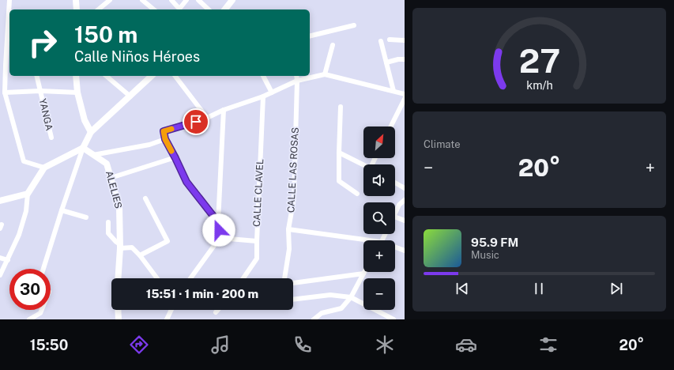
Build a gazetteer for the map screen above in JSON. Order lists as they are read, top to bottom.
{
  "streets": {
    "street": [
      "YANGA",
      "CALLE LAS ROSAS",
      "ALELIES",
      "CALLE CLAVEL"
    ]
  },
  "north": "top right",
  "page": {
    "turn": ["150 m", "Calle Niños Héroes"],
    "tile": "Climate",
    "map_buttons": ["+", "−"],
    "heat": ["−", "20°", "+"],
    "song": ["95.9 FM", "Music"],
    "limit": "30",
    "trip": "15:51 · 1 min · 200 m",
    "tabs": ["15:50", "20°"],
    "gauge": ["27", "km/h"]
  }
}
